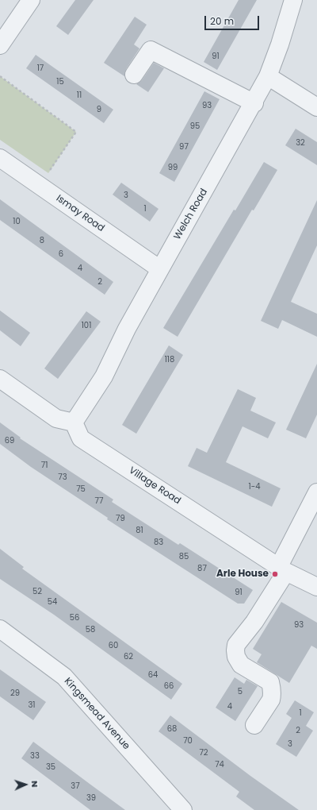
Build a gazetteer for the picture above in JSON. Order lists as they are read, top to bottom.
{
  "streets": {
    "street": [
      "Ismay Road",
      "Welch Road",
      "Village Road",
      "Kingsmead Avenue"
    ]
  },
  "crossings": [
    ["Ismay Road", "Welch Road"],
    ["Welch Road", "Village Road"]
  ],
  "places": ["Arle House"],
  "house_numbers": [
    "91",
    "17",
    "15",
    "11",
    "93",
    "9",
    "95",
    "32",
    "97",
    "99",
    "3",
    "1",
    "10",
    "8",
    "6",
    "4",
    "2",
    "101",
    "118",
    "69",
    "71",
    "73",
    "1-4",
    "75",
    "77",
    "79",
    "81",
    "83",
    "85",
    "87",
    "52",
    "91",
    "54",
    "56",
    "93",
    "58",
    "60",
    "62",
    "64",
    "66",
    "5",
    "29",
    "31",
    "4",
    "1",
    "68",
    "2",
    "70",
    "3",
    "72",
    "33",
    "74",
    "35",
    "37",
    "39"
  ],
  "scale_bar": "20 m",
  "north": "right"
}
